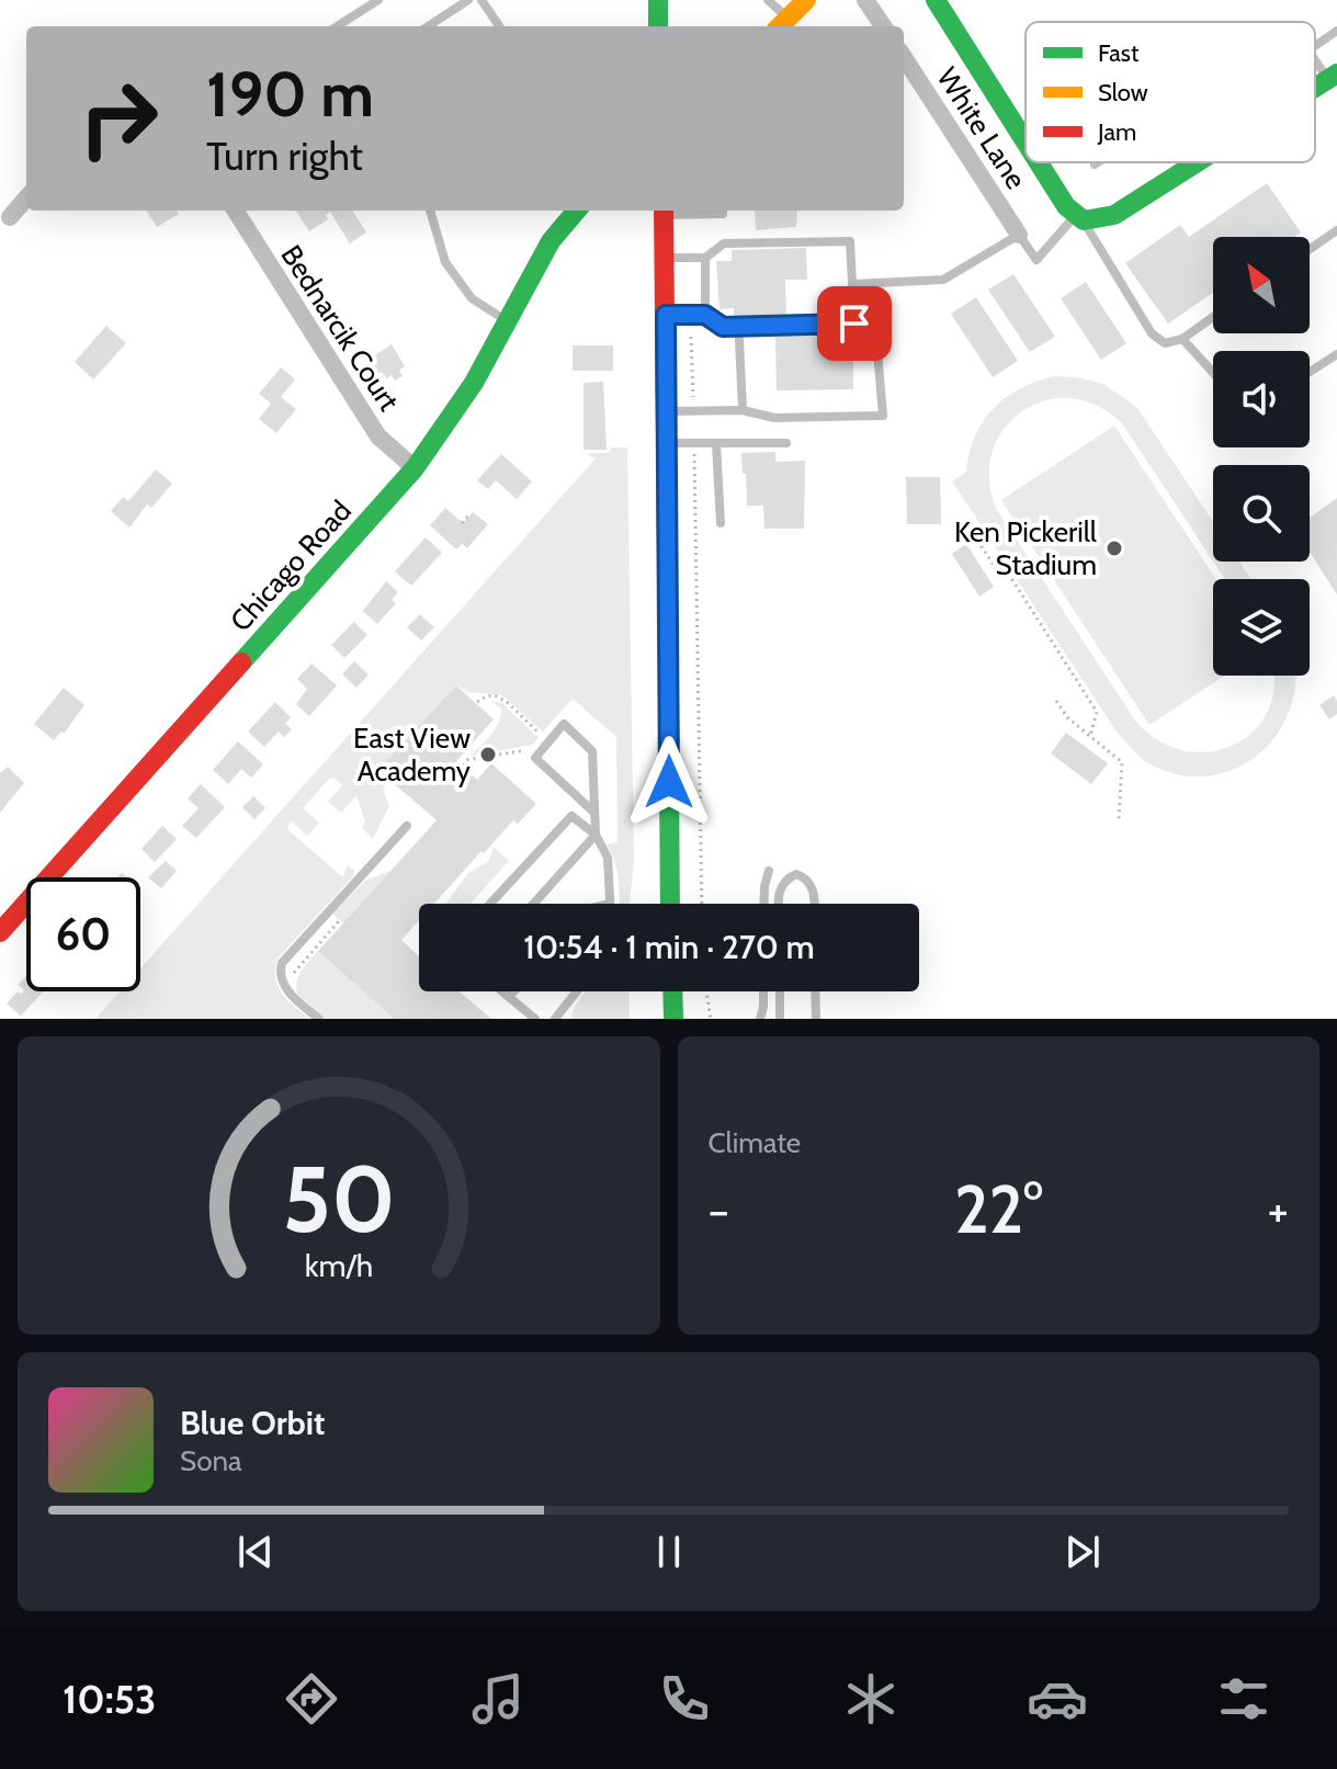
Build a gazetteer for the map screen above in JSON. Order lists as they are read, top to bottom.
{
  "streets": {
    "main road": ["Chicago Road"],
    "street": ["White Lane", "Bednarcik Court"]
  },
  "crossings": [
    ["Bednarcik Court", "Chicago Road"]
  ],
  "places": ["Ken Pickerill Stadium", "East View Academy"],
  "legend": ["Fast", "Slow", "Jam"],
  "north": "top left",
  "page": {
    "turn": ["190 m", "Turn right"],
    "limit": "60",
    "trip": "10:54 · 1 min · 270 m",
    "tile": "Climate",
    "heat": ["−", "22°", "+"],
    "song": ["Blue Orbit", "Sona"],
    "tabs": "10:53",
    "gauge": ["50", "km/h"]
  }
}
